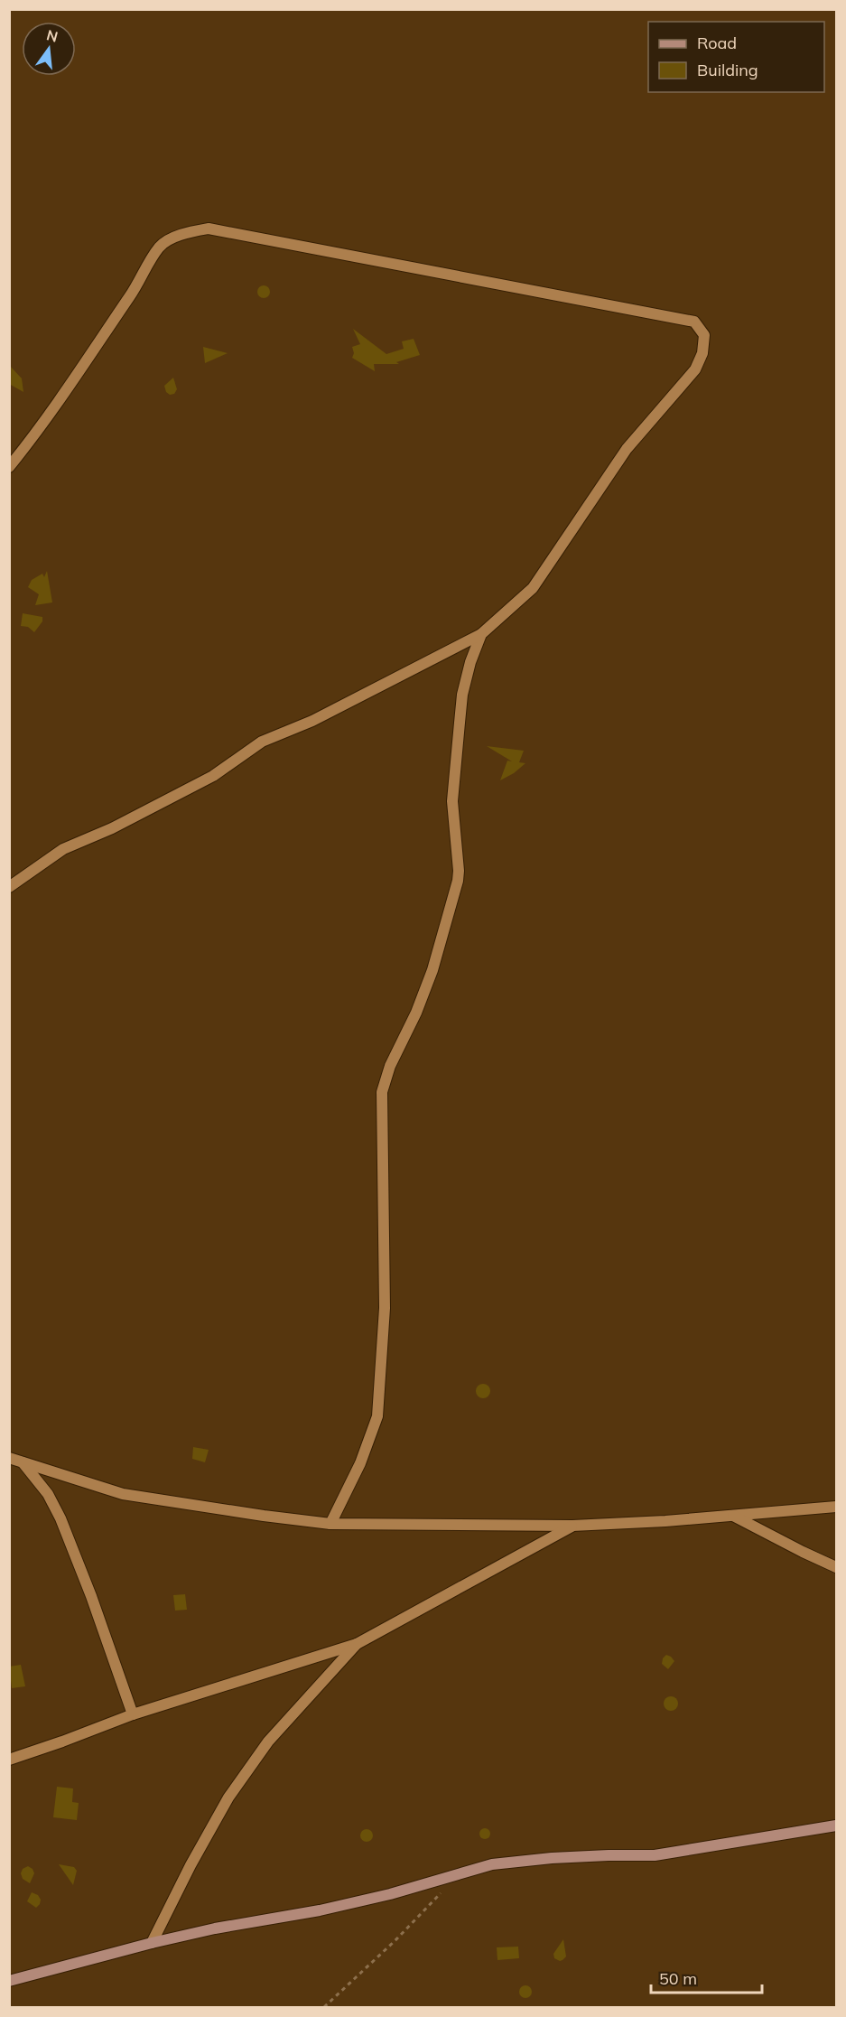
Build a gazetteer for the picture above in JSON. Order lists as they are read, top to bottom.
{
  "legend": ["Road", "Building"],
  "scale_bar": "50 m",
  "north": "top"
}
